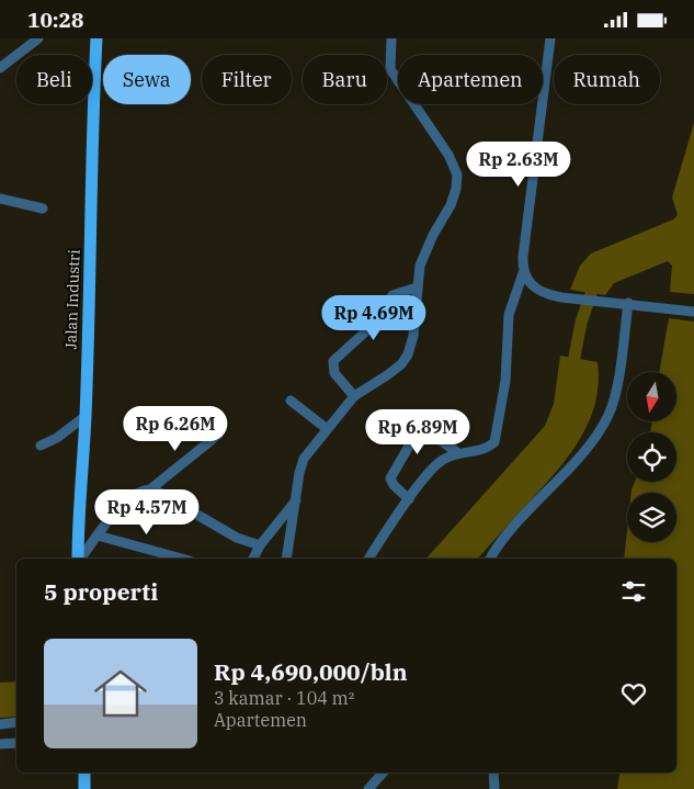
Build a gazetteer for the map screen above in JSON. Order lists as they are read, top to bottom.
{
  "streets": {
    "main road": ["Jalan Industri"]
  },
  "north": "bottom",
  "page": {
    "status": "10:28",
    "chip": [
      "Beli",
      "Sewa",
      "Filter",
      "Baru",
      "Apartemen",
      "Rumah"
    ],
    "price": [
      "Rp 2.63M",
      "Rp 4.69M",
      "Rp 6.26M",
      "Rp 6.89M",
      "Rp 4.57M"
    ],
    "heading": "5 properti",
    "list": [
      {
        "name": "Rp 4,690,000/bln",
        "note": "3 kamar · 104 m² · Apartemen"
      }
    ]
  }
}
